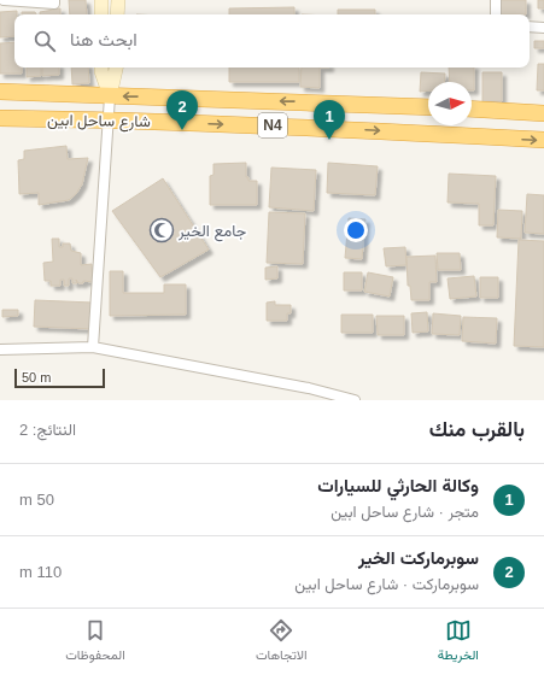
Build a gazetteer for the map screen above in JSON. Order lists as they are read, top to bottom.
{
  "streets": {
    "highway": ["شارع ساحل ابين", "N4"]
  },
  "places": {
    "mosque": ["جامع الخير"]
  },
  "scale_bar": "50 m",
  "north": "right",
  "page": {
    "search": "ابحث هنا",
    "pins": ["2", "1"],
    "scale": "50 m",
    "heading": ["بالقرب منك", "النتائج: 2"],
    "list": [
      {
        "mark": "1",
        "name": "وكالة الحارثي للسيارات",
        "note": "متجر · شارع ساحل ابين",
        "value": "50 m"
      },
      {
        "mark": "2",
        "name": "سوبرماركت الخير",
        "note": "سوبرماركت · شارع ساحل ابين",
        "value": "110 m"
      }
    ],
    "nav": ["الخريطة", "الاتجاهات", "المحفوظات"]
  }
}
